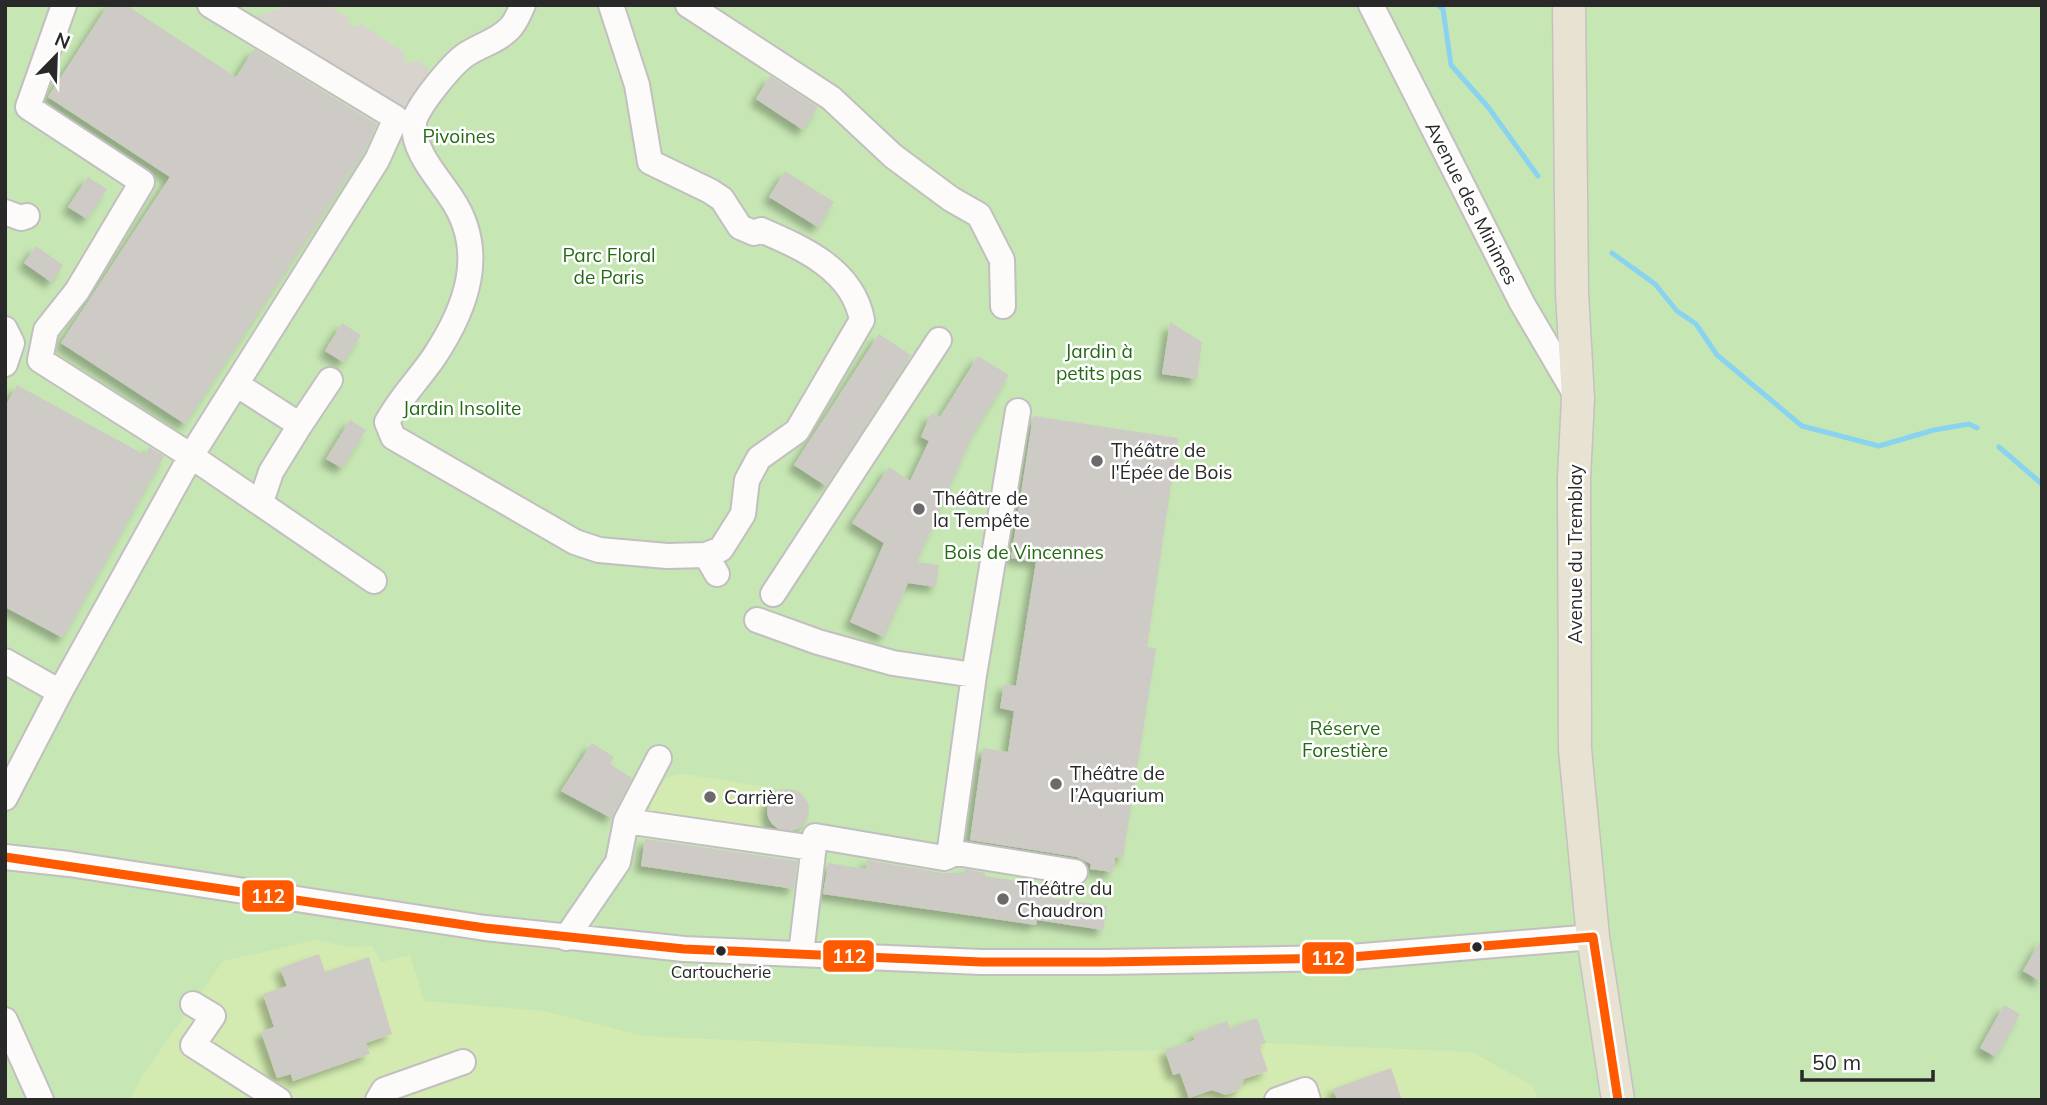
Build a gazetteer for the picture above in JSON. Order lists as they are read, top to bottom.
{
  "streets": {
    "main road": ["Avenue du Tremblay"],
    "street": ["Avenue des Minimes"]
  },
  "crossings": [
    ["Avenue des Minimes", "Avenue du Tremblay"]
  ],
  "parks": [
    "Pivoines",
    "Parc Floral de Paris",
    "Jardin à petits pas",
    "Jardin Insolite",
    "Bois de Vincennes",
    "Réserve Forestière"
  ],
  "places": [
    "Théâtre de l'Épée de Bois",
    "Théâtre de la Tempête",
    "Théâtre de l’Aquarium",
    "Carrière",
    "Théâtre du Chaudron",
    "Cartoucherie"
  ],
  "lines": ["transit line 112"],
  "scale_bar": "50 m",
  "north": "top right"
}
